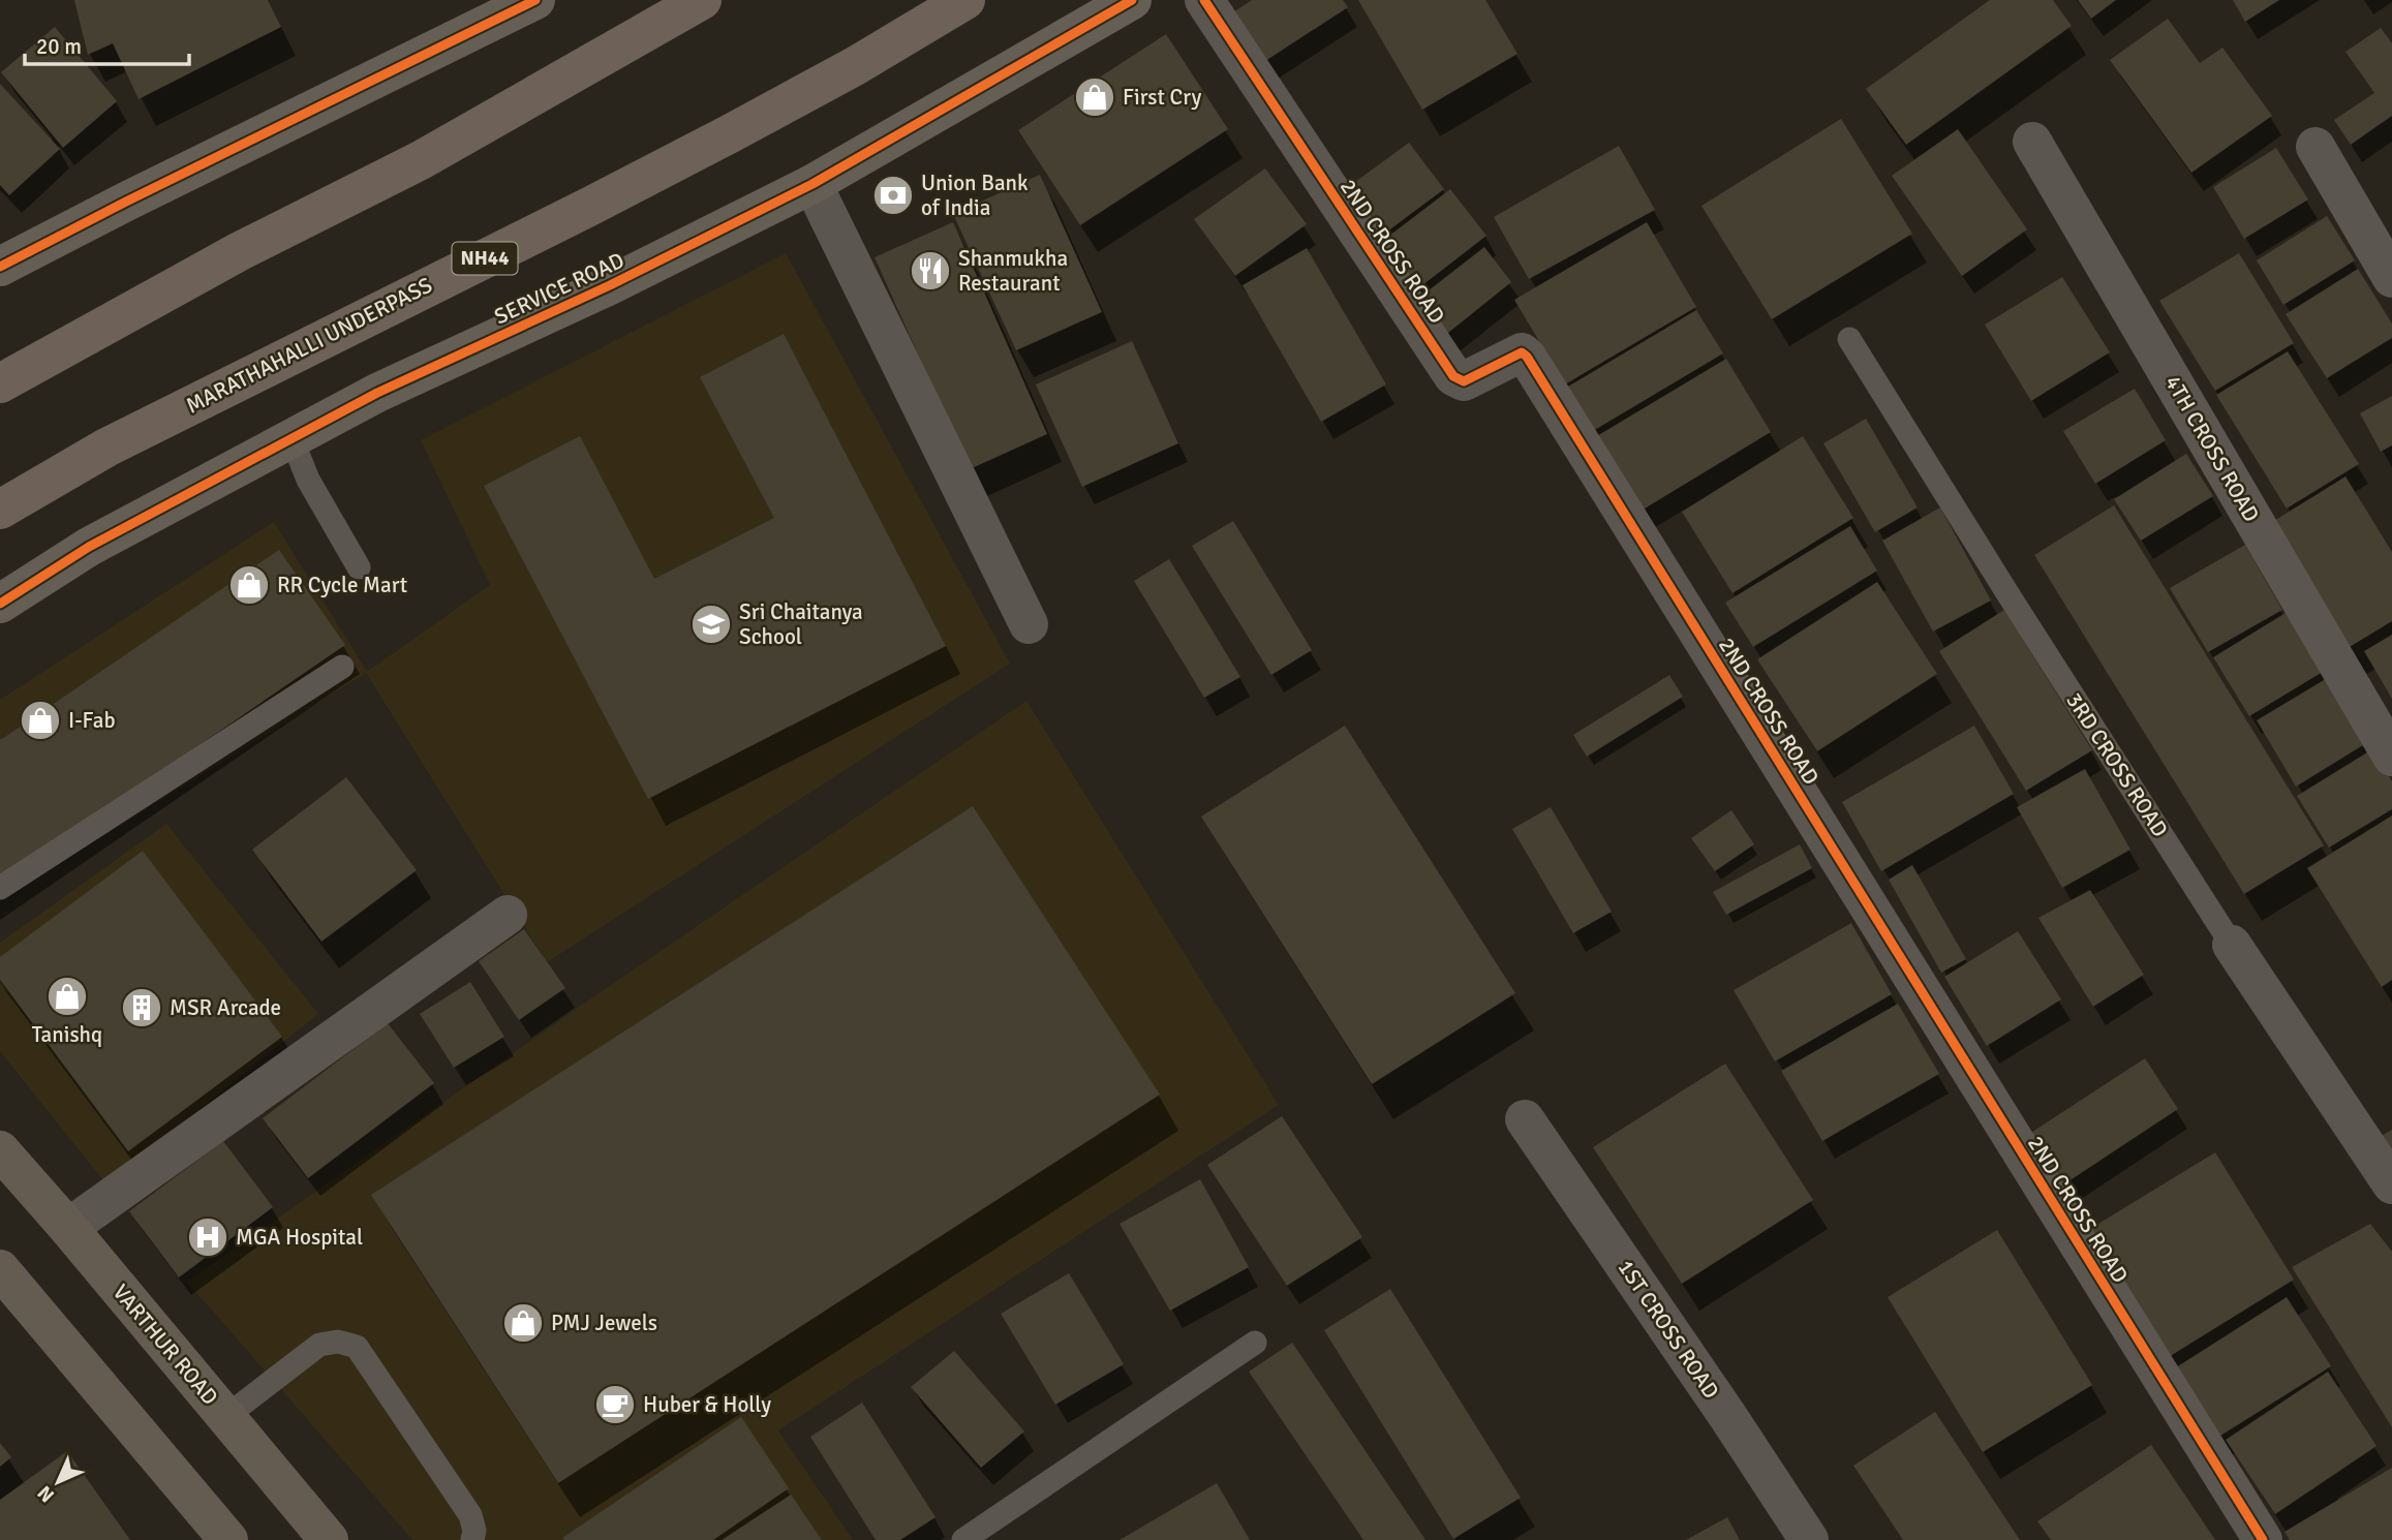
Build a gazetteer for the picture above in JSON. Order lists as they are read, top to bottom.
{
  "streets": {
    "highway": ["NH44", "MARATHAHALLI UNDERPASS"],
    "main road": ["VARTHUR ROAD"],
    "street": [
      "2ND CROSS ROAD",
      "SERVICE ROAD",
      "4TH CROSS ROAD",
      "3RD CROSS ROAD",
      "1ST CROSS ROAD"
    ]
  },
  "places": {
    "shop": [
      "First Cry",
      "RR Cycle Mart",
      "I-Fab",
      "Tanishq",
      "PMJ Jewels"
    ],
    "bank": ["Union Bank of India"],
    "restaurant": ["Shanmukha Restaurant"],
    "school or university": ["Sri Chaitanya School"],
    "building": ["MSR Arcade"],
    "hospital": ["MGA Hospital"],
    "cafe": ["Huber & Holly"]
  },
  "scale_bar": "20 m",
  "north": "bottom left"
}
